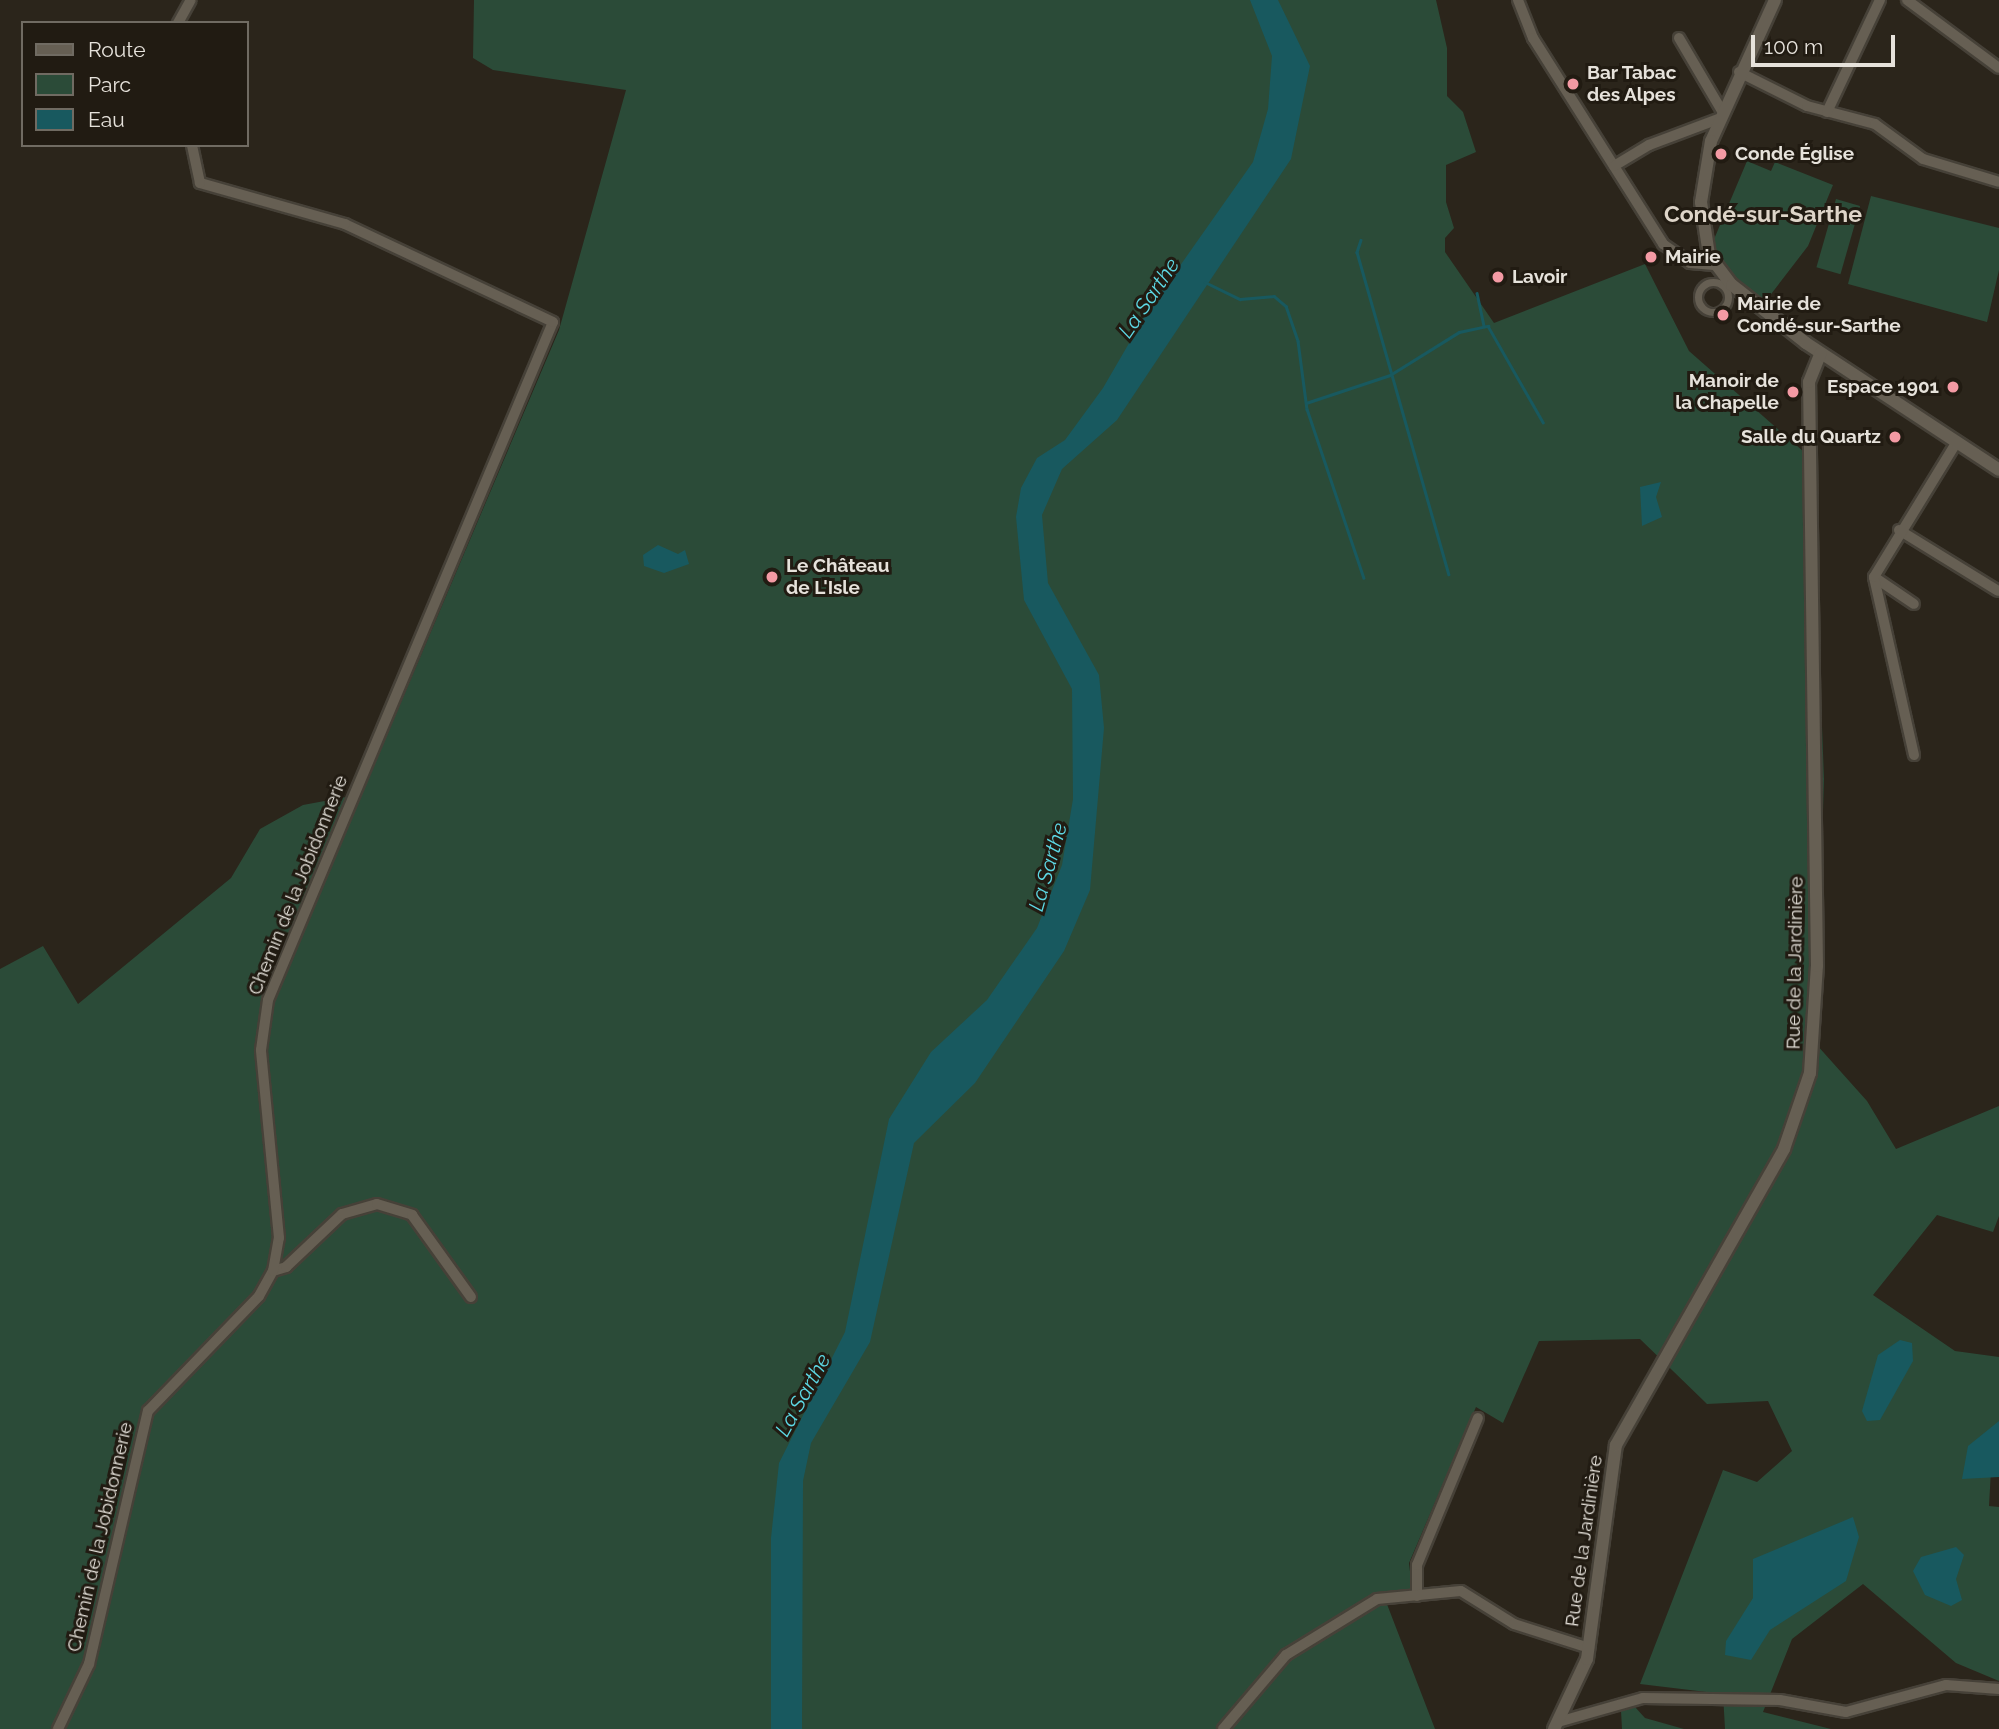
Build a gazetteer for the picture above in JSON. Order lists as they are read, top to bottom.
{
  "streets": {
    "street": ["Chemin de la Jobidonnerie", "Rue de la Jardinière"]
  },
  "districts": ["Condé-sur-Sarthe"],
  "water": ["La Sarthe"],
  "places": [
    "Bar Tabac des Alpes",
    "Conde Église",
    "Mairie",
    "Lavoir",
    "Mairie de Condé-sur-Sarthe",
    "Espace 1901",
    "Manoir de la Chapelle",
    "Salle du Quartz",
    "Le Château de L'Isle"
  ],
  "legend": ["Route", "Parc", "Eau"],
  "scale_bar": "100 m"
}
